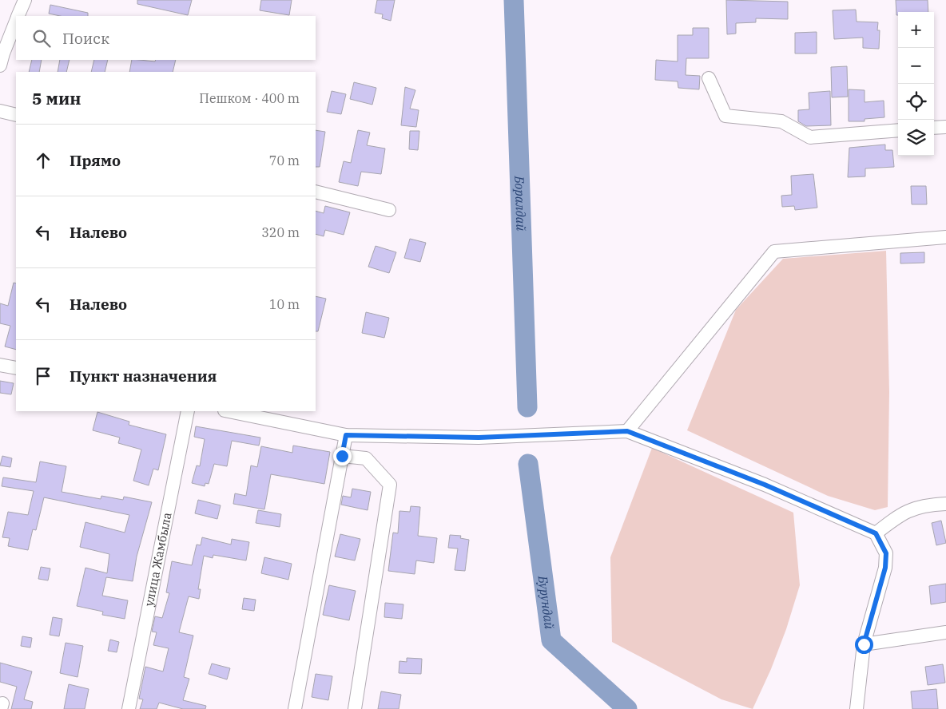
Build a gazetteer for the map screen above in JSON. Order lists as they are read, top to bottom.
{
  "streets": {
    "street": ["улица Жамбыла"]
  },
  "water": ["Боралдай", "Бурундай"],
  "page": {
    "map_buttons": ["+", "−"],
    "search": "Поиск",
    "heading": ["5 мин", "Пешком · 400 m"],
    "list": [
      ["Прямо", "70 m"],
      ["Налево", "320 m"],
      ["Налево", "10 m"],
      "Пункт назначения"
    ]
  }
}
